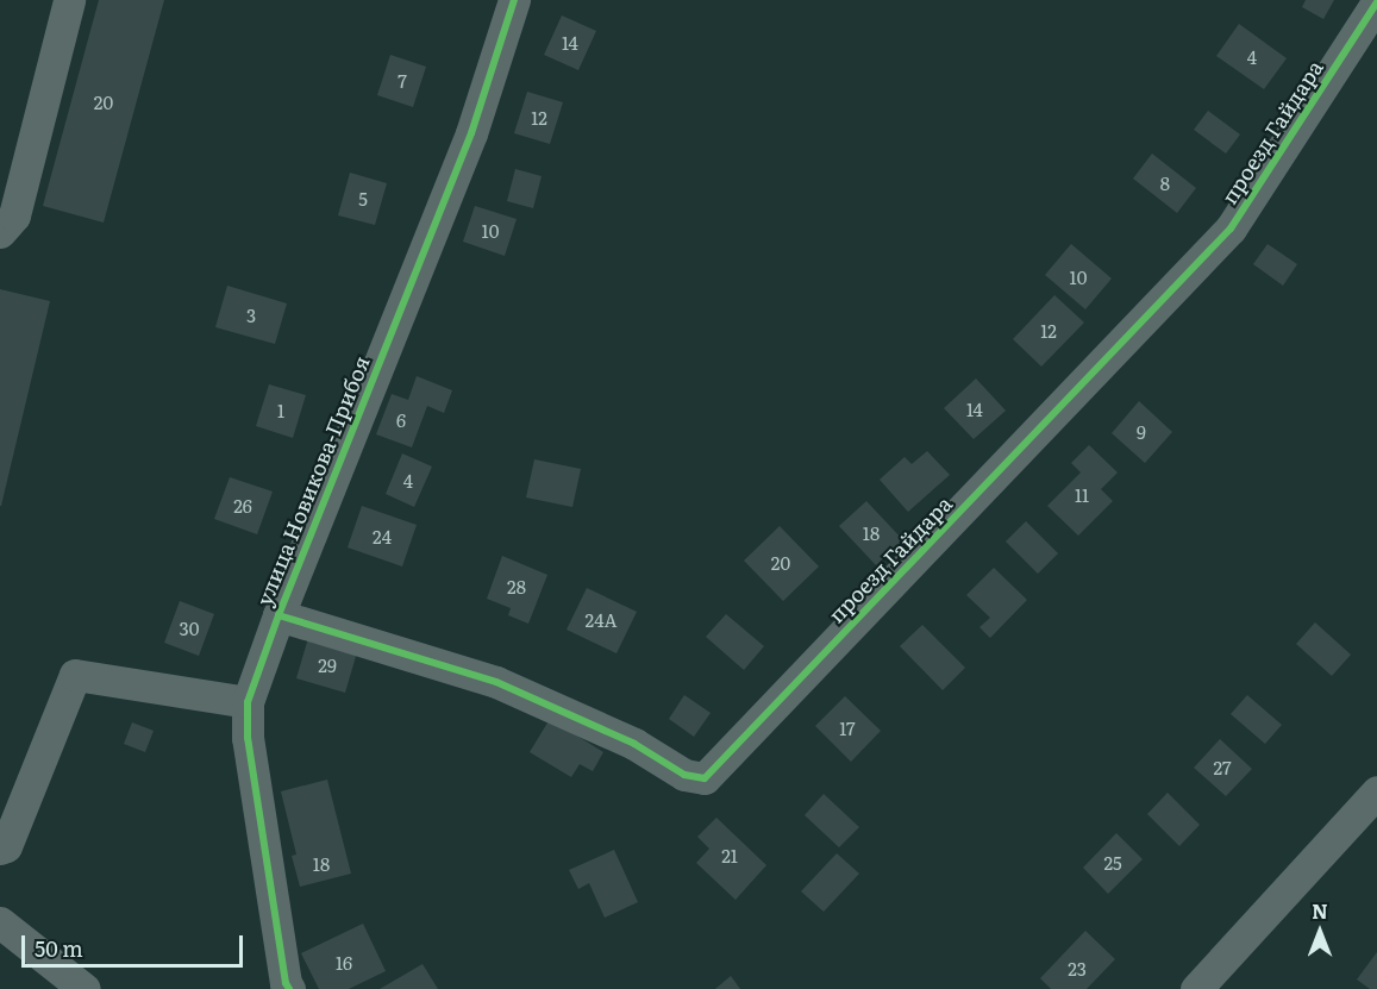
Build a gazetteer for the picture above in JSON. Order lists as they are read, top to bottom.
{
  "streets": {
    "street": ["проезд Гайдара", "улица Новикова-Прибоя"]
  },
  "crossings": [
    ["проезд Гайдара", "улица Новикова-Прибоя"]
  ],
  "house_numbers": [
    "14",
    "4",
    "7",
    "20",
    "12",
    "8",
    "5",
    "10",
    "10",
    "3",
    "12",
    "14",
    "1",
    "6",
    "9",
    "4",
    "11",
    "26",
    "18",
    "24",
    "20",
    "28",
    "24А",
    "30",
    "29",
    "17",
    "27",
    "21",
    "25",
    "18",
    "16",
    "23"
  ],
  "scale_bar": "50 m",
  "north": "top"
}
